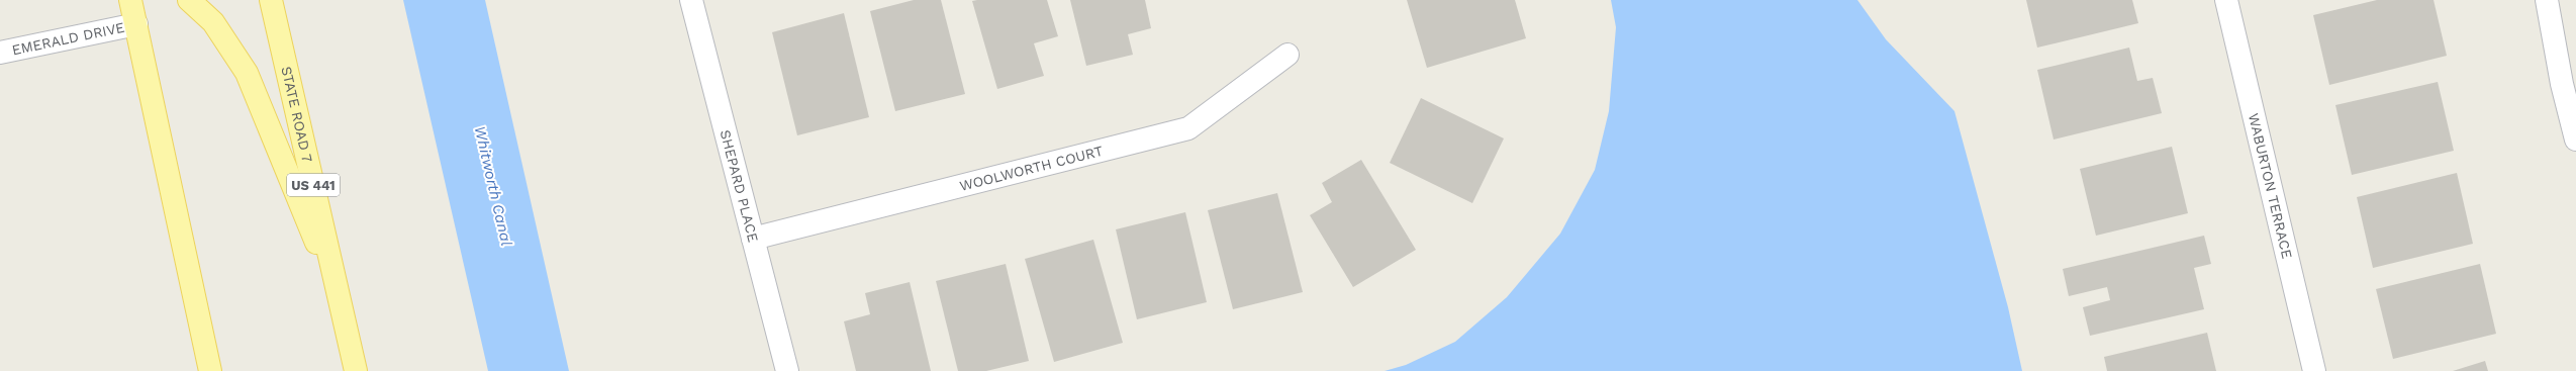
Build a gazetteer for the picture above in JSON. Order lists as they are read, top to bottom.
{
  "streets": {
    "main road": ["STATE ROAD 7", "US 441"],
    "street": [
      "EMERALD DRIVE",
      "WOOLWORTH COURT",
      "SHEPARD PLACE",
      "WABURTON TERRACE"
    ]
  },
  "crossings": [
    ["WOOLWORTH COURT", "SHEPARD PLACE"]
  ],
  "water": ["Whitworth Canal"]
}
